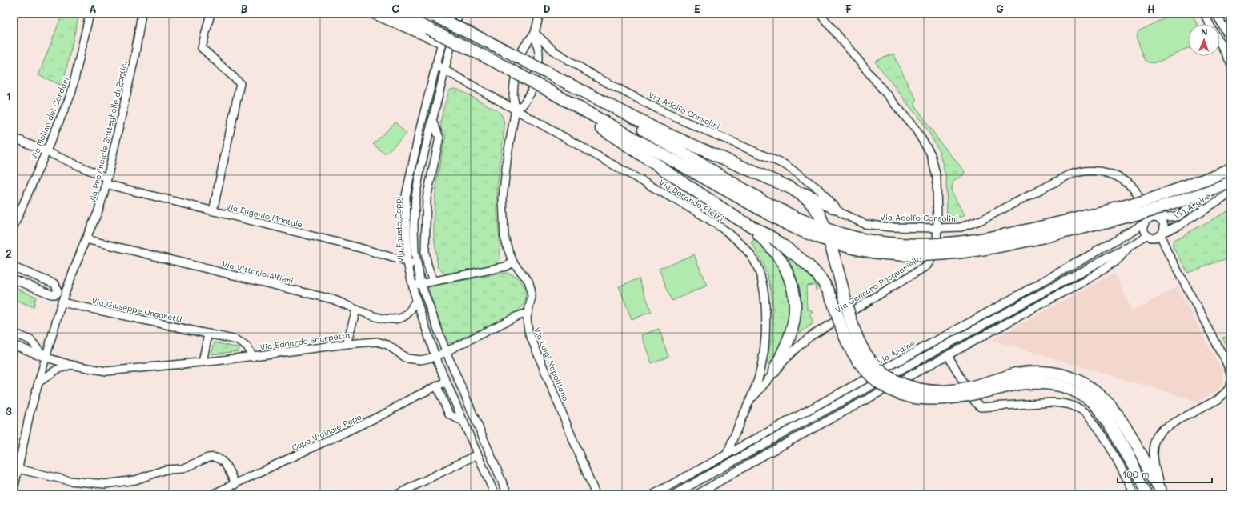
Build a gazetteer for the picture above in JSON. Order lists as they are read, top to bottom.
{
  "streets": {
    "street": [
      "Via Adolfo Consolini",
      "Via Molino dei Cordari",
      "Via Provinciale Botteghelle di Portici",
      "Via Dorando Pietri",
      "Via Argine",
      "Via Eugenio Montale",
      "Via Fausto Coppi",
      "Via Vittorio Alfieri",
      "Via Gennaro Pasquariello",
      "Via Giuseppe Ungaretti",
      "Via Edoardo Scarpetta",
      "Via Luigi Napolitano",
      "Cupa Vicinale Pepe"
    ]
  },
  "crossings": [
    ["Via Adolfo Consolini", "Via Argine"],
    ["Via Adolfo Consolini", "Via Gennaro Pasquariello"],
    ["Via Adolfo Consolini", "Via Luigi Napolitano"],
    ["Via Molino dei Cordari", "Via Eugenio Montale"],
    ["Via Provinciale Botteghelle di Portici", "Via Eugenio Montale"],
    ["Via Provinciale Botteghelle di Portici", "Via Vittorio Alfieri"],
    ["Via Provinciale Botteghelle di Portici", "Via Giuseppe Ungaretti"],
    ["Via Provinciale Botteghelle di Portici", "Via Edoardo Scarpetta"],
    ["Via Dorando Pietri", "Via Argine"],
    ["Via Dorando Pietri", "Via Fausto Coppi"],
    ["Via Dorando Pietri", "Via Gennaro Pasquariello"],
    ["Via Dorando Pietri", "Via Luigi Napolitano"],
    ["Via Eugenio Montale", "Via Fausto Coppi"],
    ["Via Fausto Coppi", "Via Vittorio Alfieri"],
    ["Via Fausto Coppi", "Via Edoardo Scarpetta"],
    ["Via Fausto Coppi", "Cupa Vicinale Pepe"],
    ["Via Giuseppe Ungaretti", "Via Edoardo Scarpetta"],
    ["Via Edoardo Scarpetta", "Via Luigi Napolitano"]
  ],
  "scale_bar": "100 m",
  "north": "top",
  "grid": {
    "columns": [
      "A",
      "B",
      "C",
      "D",
      "E",
      "F",
      "G",
      "H"
    ],
    "rows": ["1", "2", "3"]
  }
}
